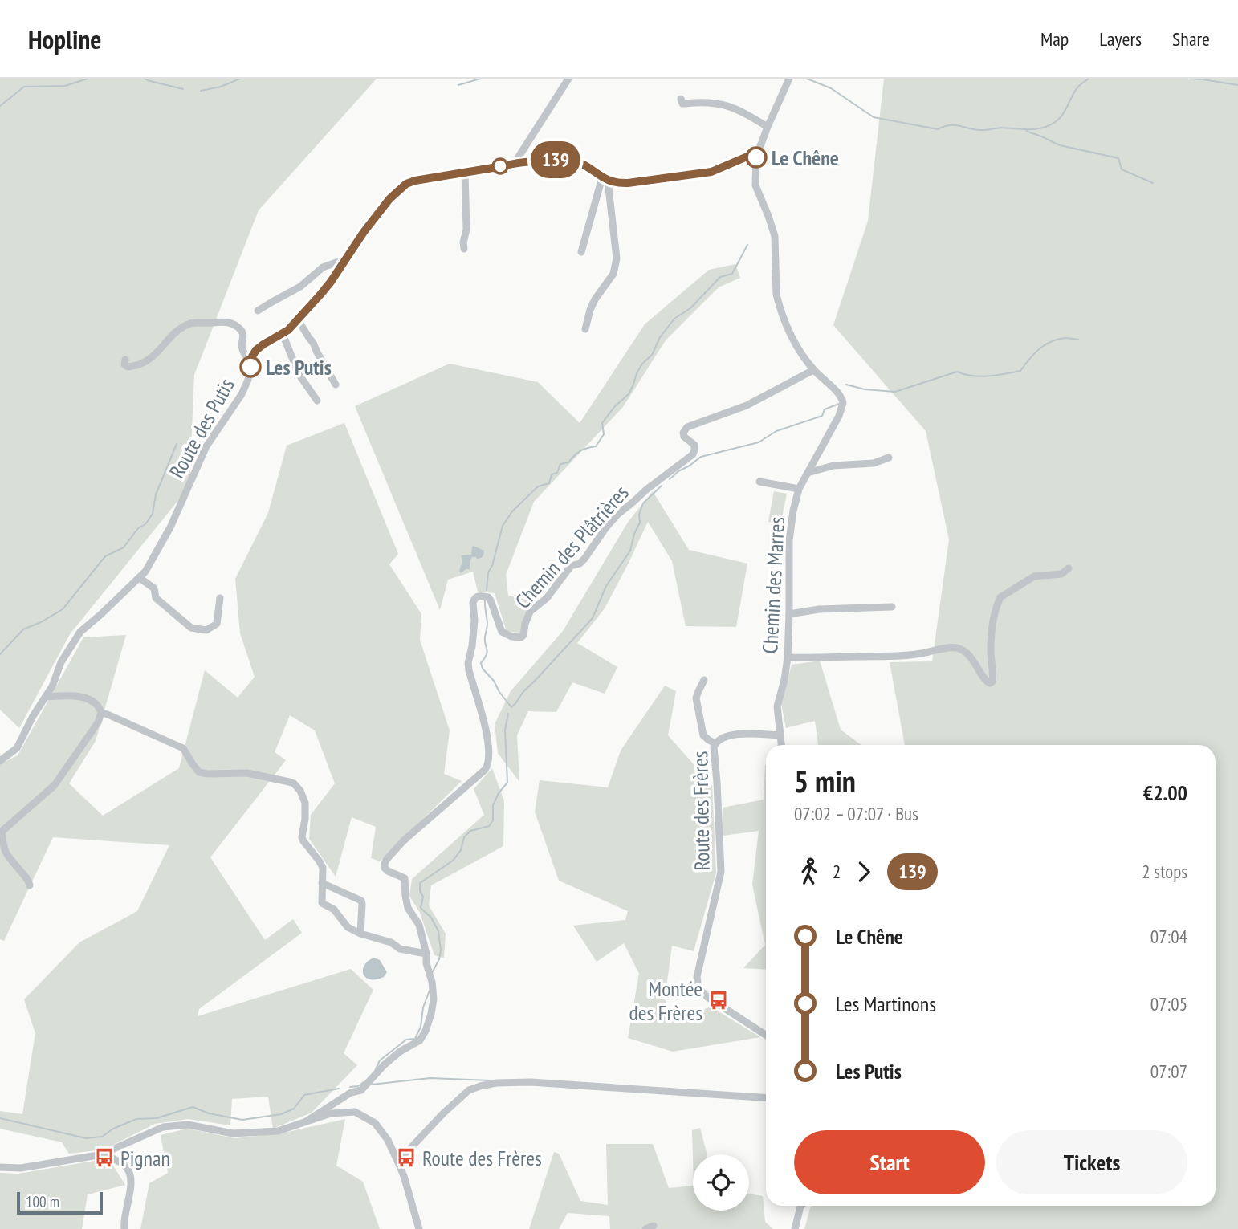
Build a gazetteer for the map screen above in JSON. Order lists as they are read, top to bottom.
{
  "streets": {
    "street": [
      "Route des Putis",
      "Chemin des Plâtrières",
      "Chemin des Marres",
      "Route des Frères"
    ]
  },
  "crossings": [
    ["Chemin des Plâtrières", "Chemin des Marres"],
    ["Chemin des Marres", "Route des Frères"]
  ],
  "places": {
    "other": ["Le Chêne", "Les Putis"],
    "bus stop": ["Montée des Frères", "Pignan", "Route des Frères"]
  },
  "lines": ["bus line 139"],
  "scale_bar": "100 m",
  "page": {
    "header": "Hopline",
    "nav": ["Map", "Layers", "Share"],
    "on_map": "139",
    "heading": ["5 min", "07:02 – 07:07 · Bus", "€2.00"],
    "legs": ["2", "139", "2 stops"],
    "list": [
      {
        "name": "Le Chêne",
        "value": "07:04"
      },
      {
        "name": "Les Martinons",
        "value": "07:05"
      },
      {
        "name": "Les Putis",
        "value": "07:07"
      }
    ],
    "buttons": ["Start", "Tickets"],
    "scale": "100 m"
  }
}
